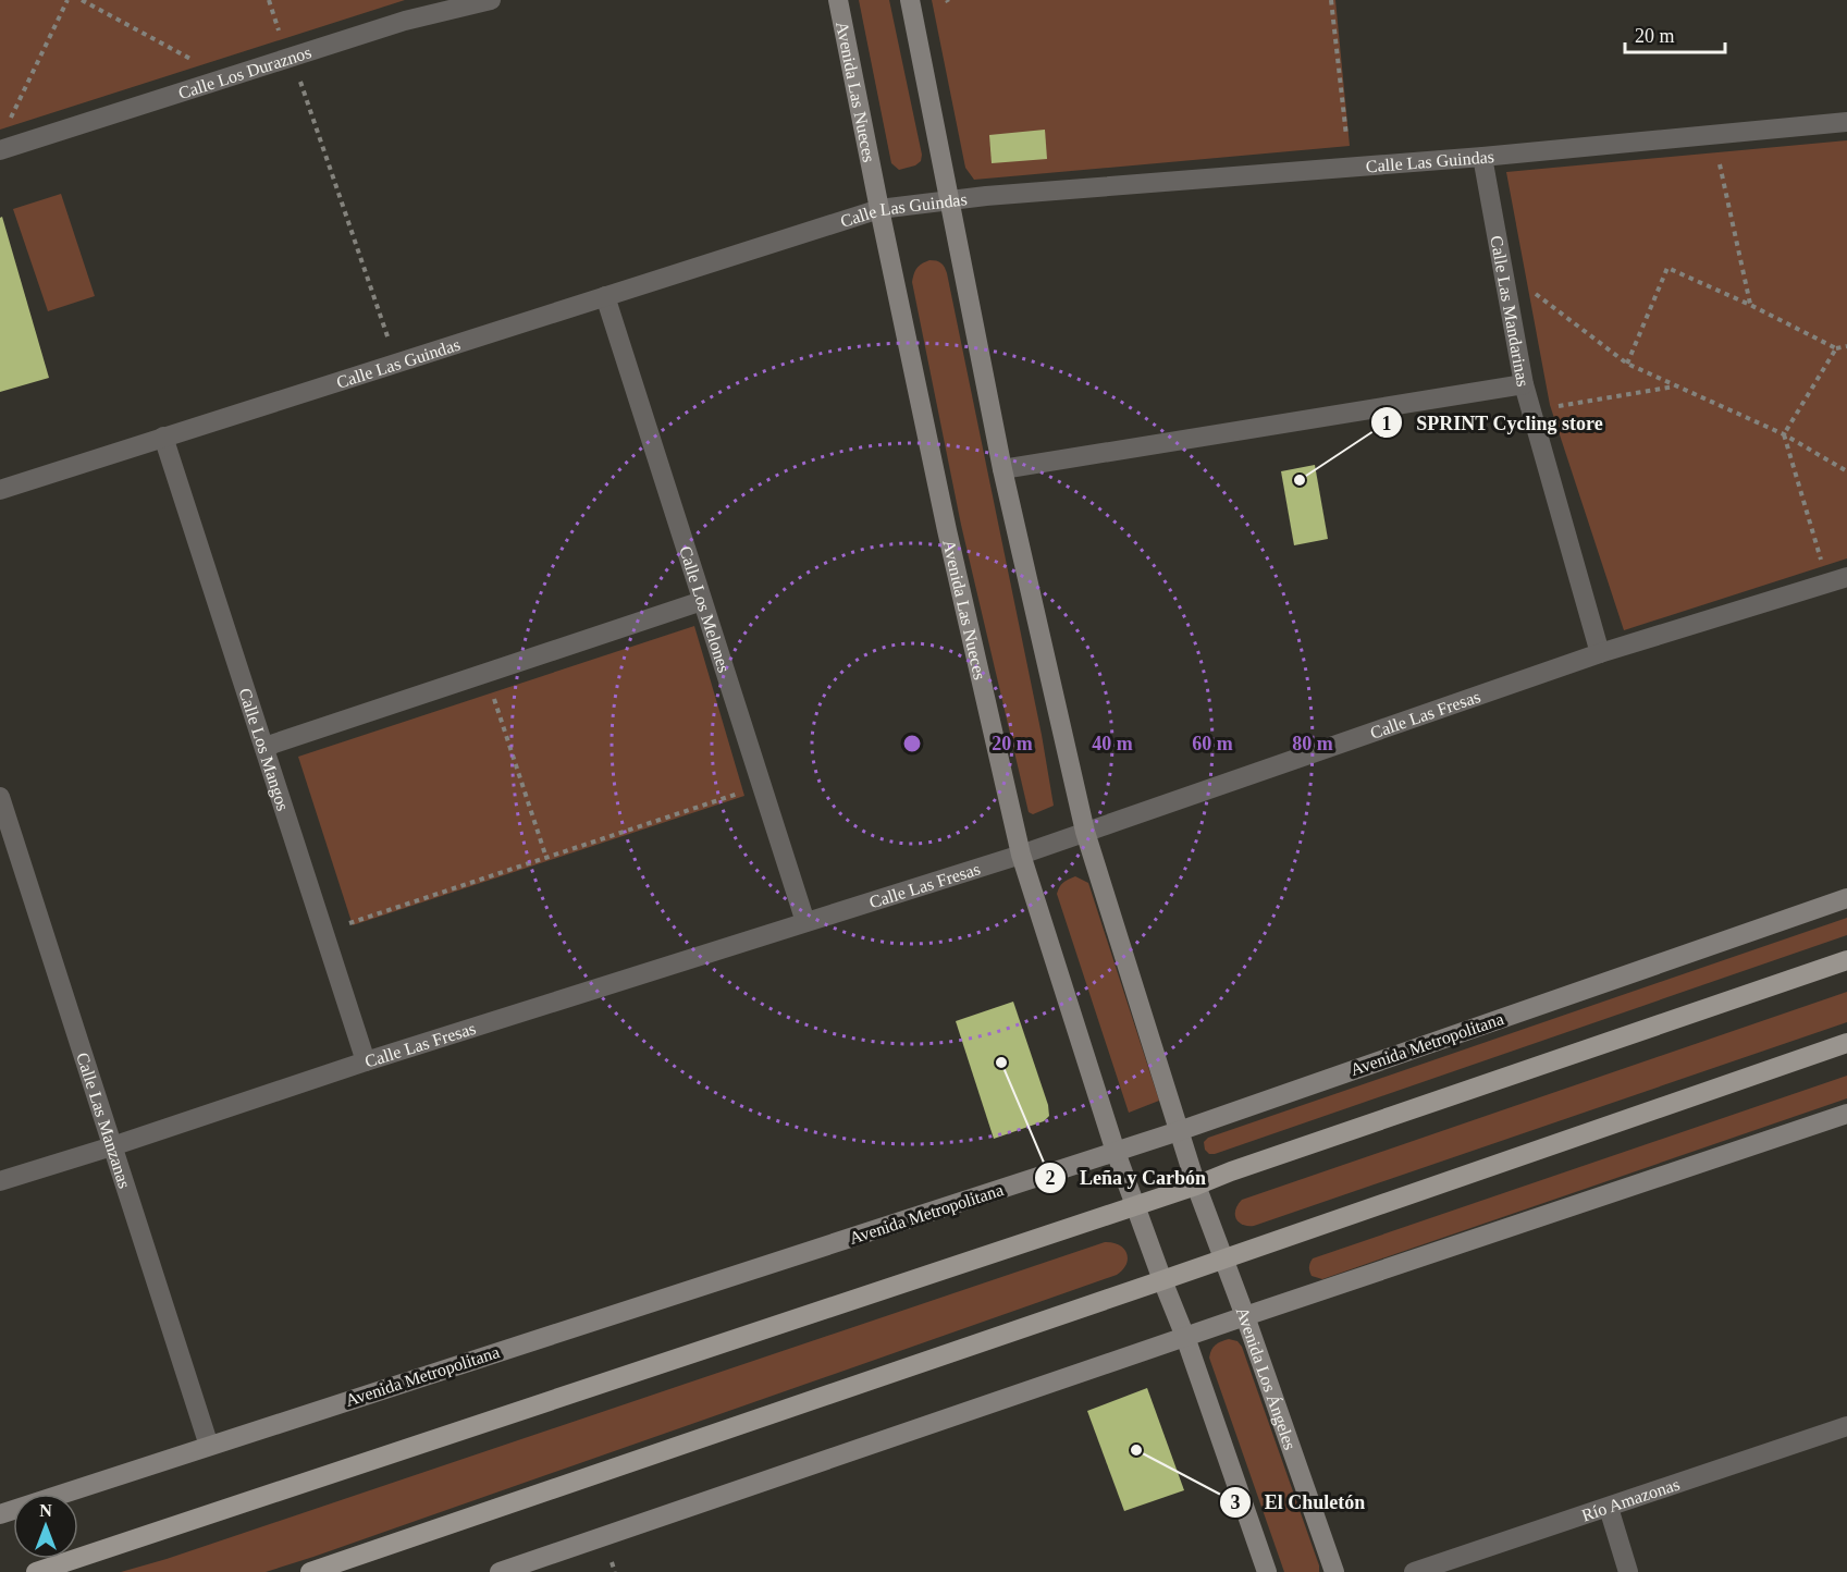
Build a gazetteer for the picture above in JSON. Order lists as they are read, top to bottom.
{
  "streets": {
    "street": [
      "Calle Los Duraznos",
      "Avenida Las Nueces",
      "Calle Las Guindas",
      "Calle Las Mandarinas",
      "Calle Los Melones",
      "Calle Las Fresas",
      "Calle Los Mangos",
      "Avenida Metropolitana",
      "Calle Las Manzanas",
      "Avenida Los Ángeles",
      "Río Amazonas"
    ]
  },
  "crossings": [
    ["Avenida Las Nueces", "Calle Las Guindas"],
    ["Avenida Las Nueces", "Calle Las Fresas"],
    ["Avenida Las Nueces", "Avenida Metropolitana"],
    ["Calle Las Guindas", "Calle Las Mandarinas"],
    ["Calle Las Guindas", "Calle Los Melones"],
    ["Calle Las Guindas", "Calle Los Mangos"],
    ["Calle Las Mandarinas", "Calle Las Fresas"],
    ["Calle Los Melones", "Calle Las Fresas"],
    ["Calle Las Fresas", "Calle Los Mangos"],
    ["Calle Las Fresas", "Calle Las Manzanas"],
    ["Avenida Metropolitana", "Calle Las Manzanas"]
  ],
  "places": ["SPRINT Cycling store", "Leña y Carbón", "El Chuletón"],
  "scale_bar": "20 m",
  "north": "top",
  "rings": [
    "20 m",
    "40 m",
    "60 m",
    "80 m"
  ]
}
